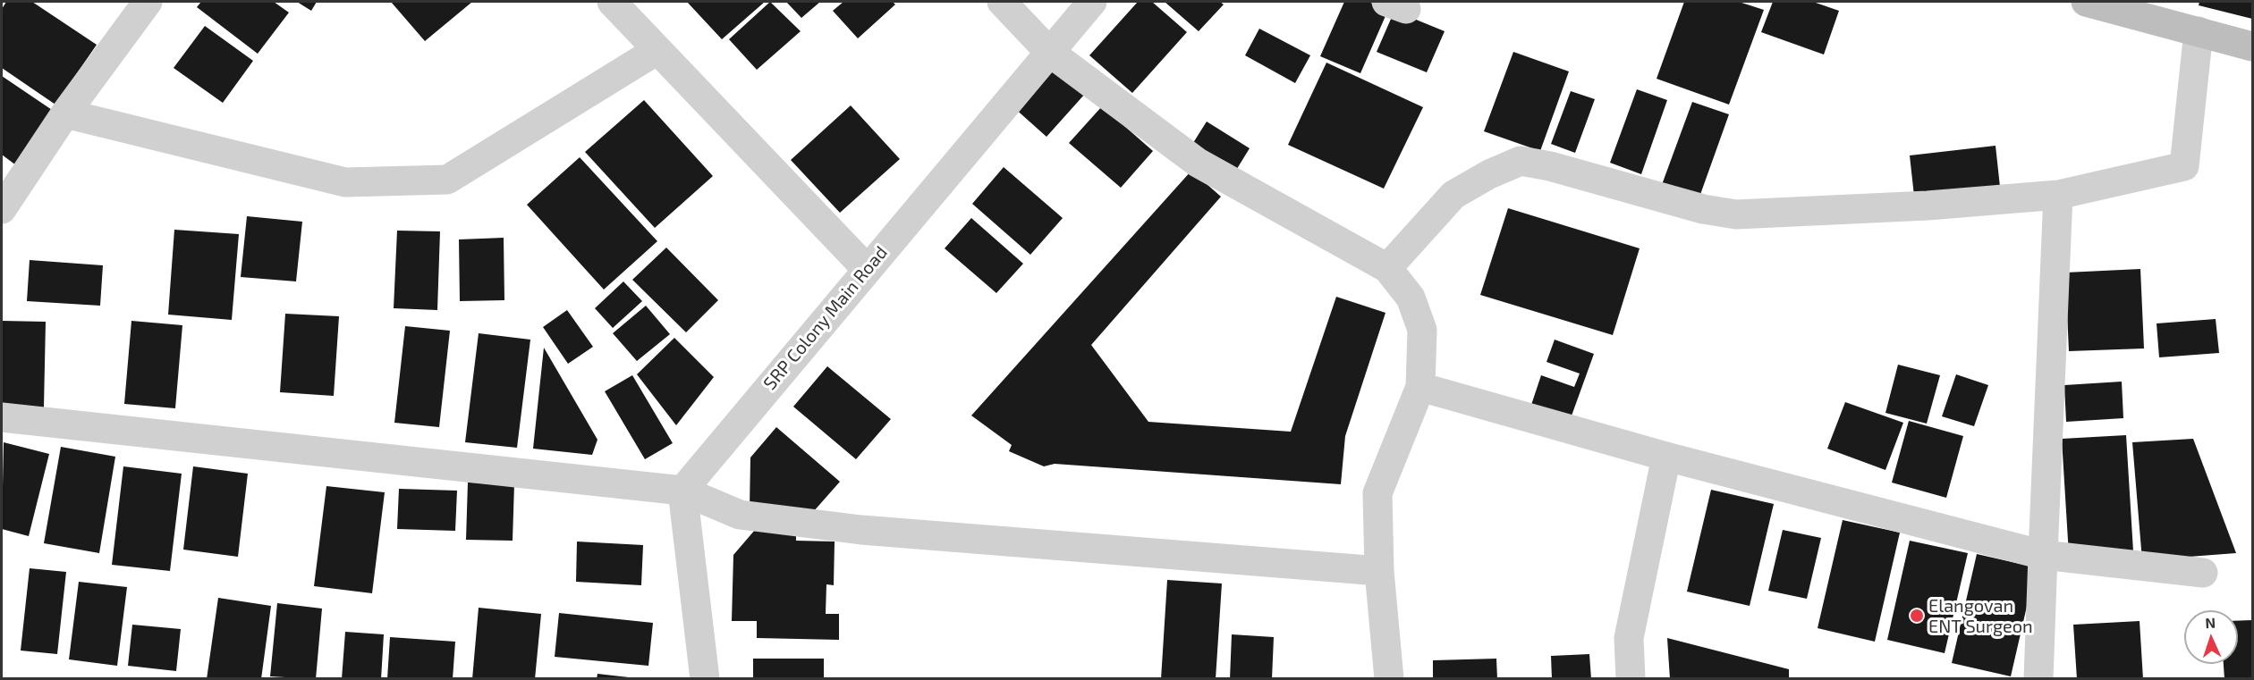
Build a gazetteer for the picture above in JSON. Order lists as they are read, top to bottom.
{
  "streets": {
    "street": ["SRP Colony Main Road"]
  },
  "places": ["Elangovan ENT Surgeon"],
  "north": "top"
}
